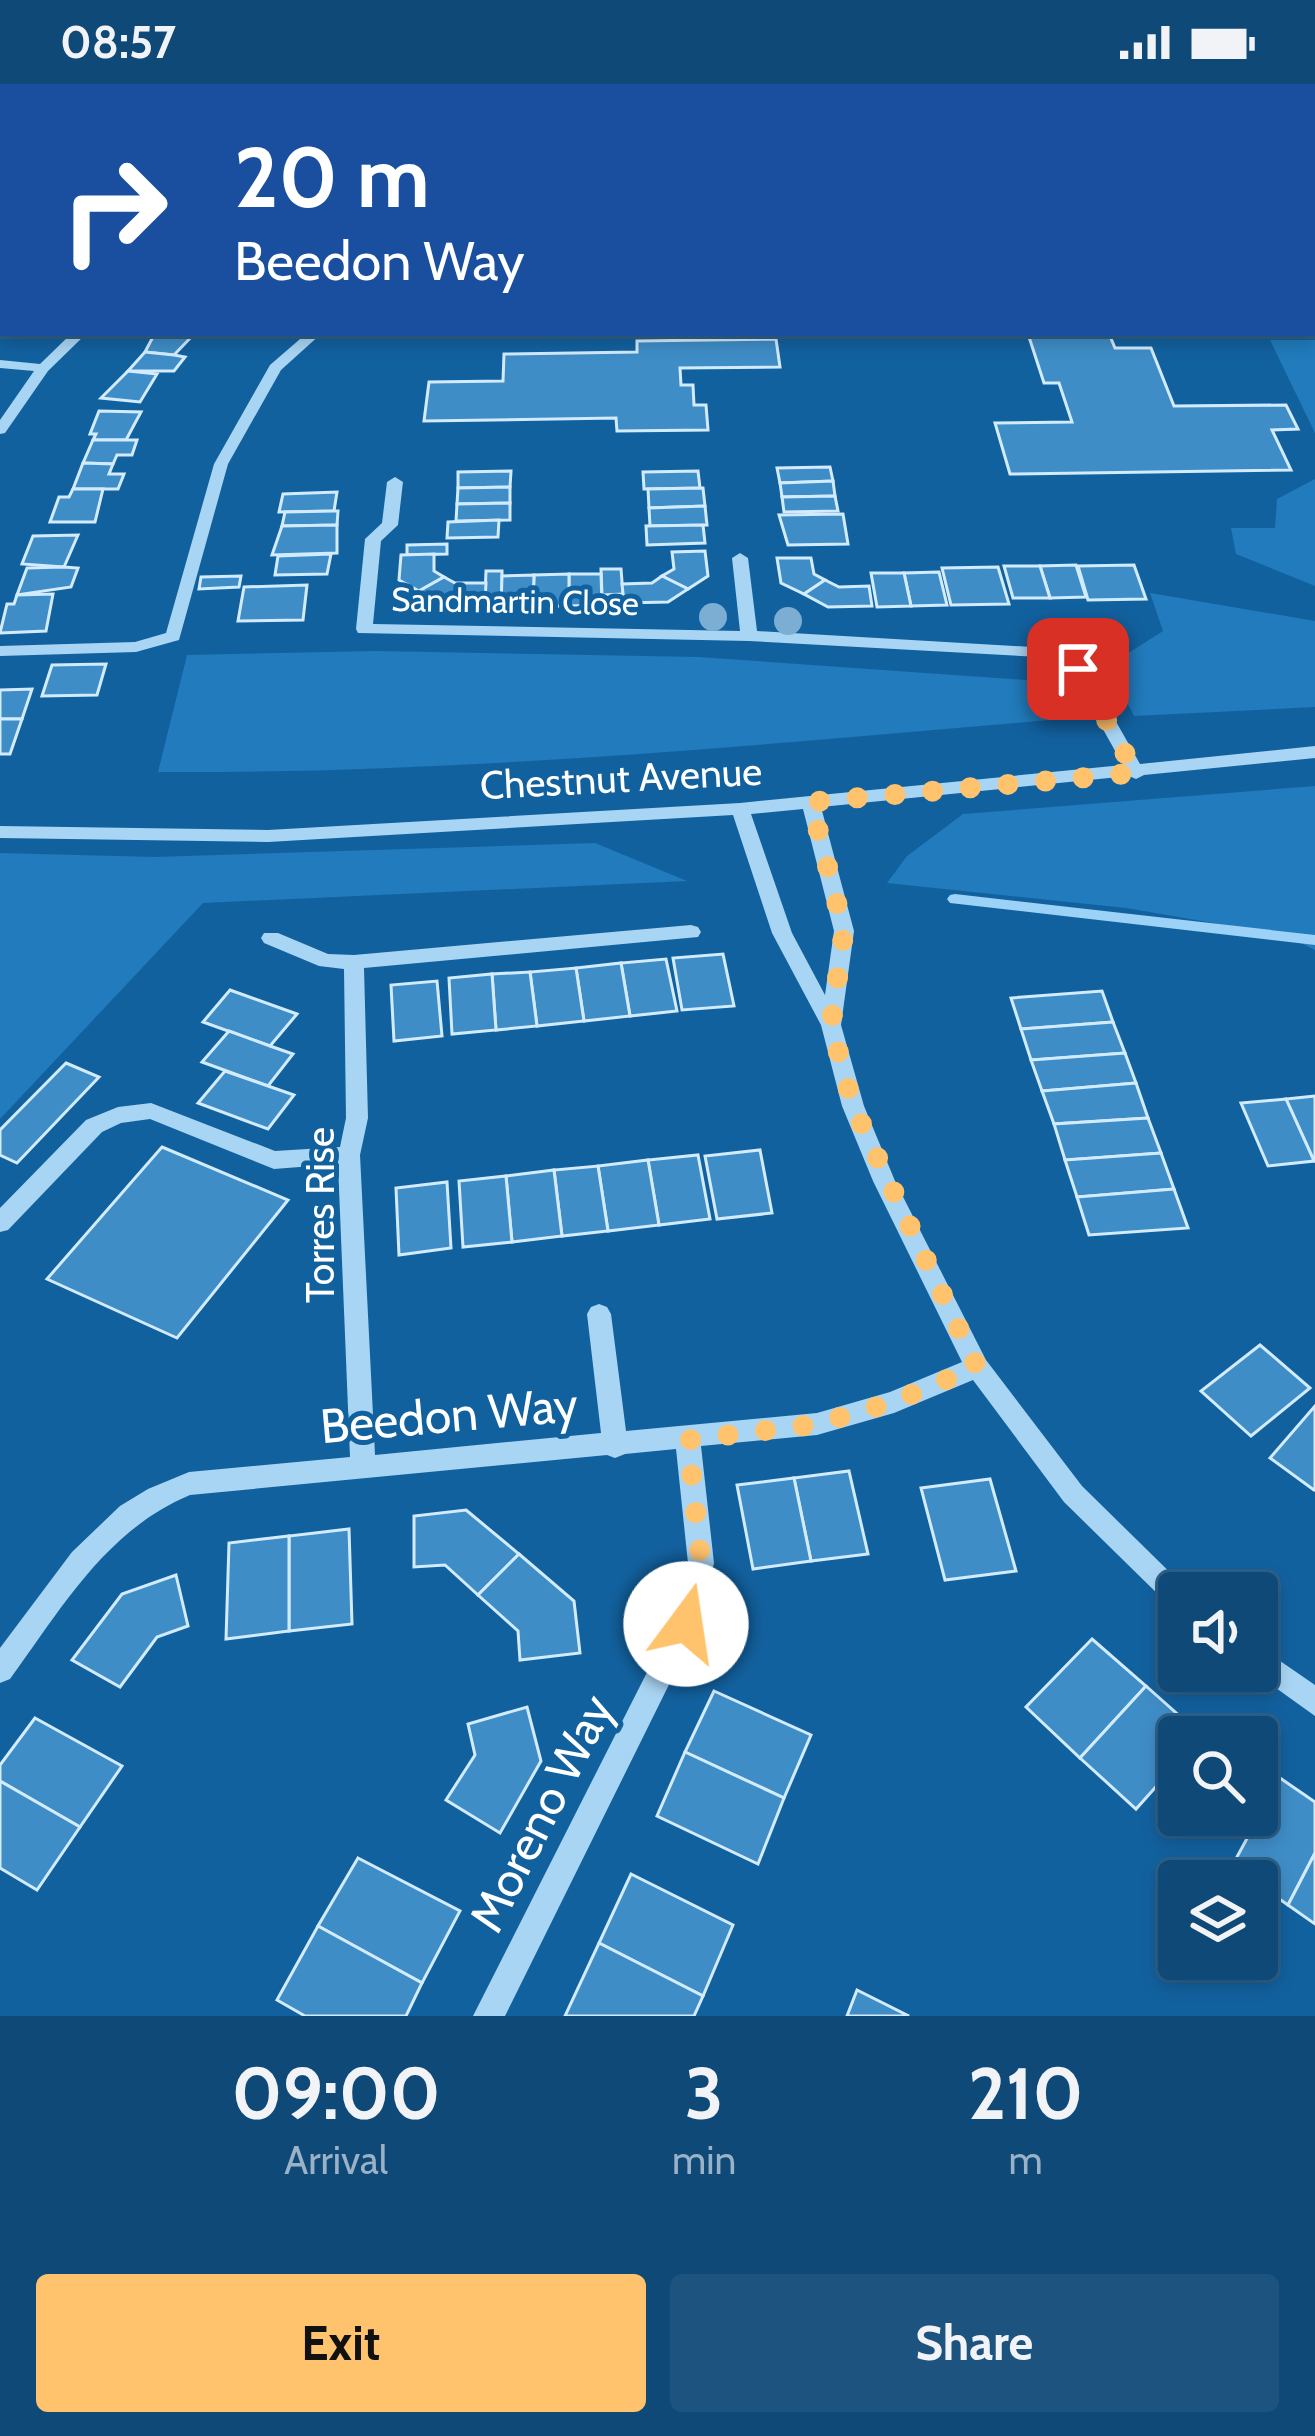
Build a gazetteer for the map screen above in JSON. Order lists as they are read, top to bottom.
{
  "streets": {
    "street": [
      "Sandmartin Close",
      "Chestnut Avenue",
      "Torres Rise",
      "Beedon Way",
      "Moreno Way"
    ]
  },
  "crossings": [
    ["Sandmartin Close", "Chestnut Avenue"],
    ["Torres Rise", "Beedon Way"],
    ["Beedon Way", "Moreno Way"]
  ],
  "page": {
    "status": "08:57",
    "turn": ["20 m", "Beedon Way"],
    "eta": [
      "09:00",
      "Arrival",
      "3",
      "min",
      "210",
      "m"
    ],
    "buttons": ["Exit", "Share"]
  }
}
